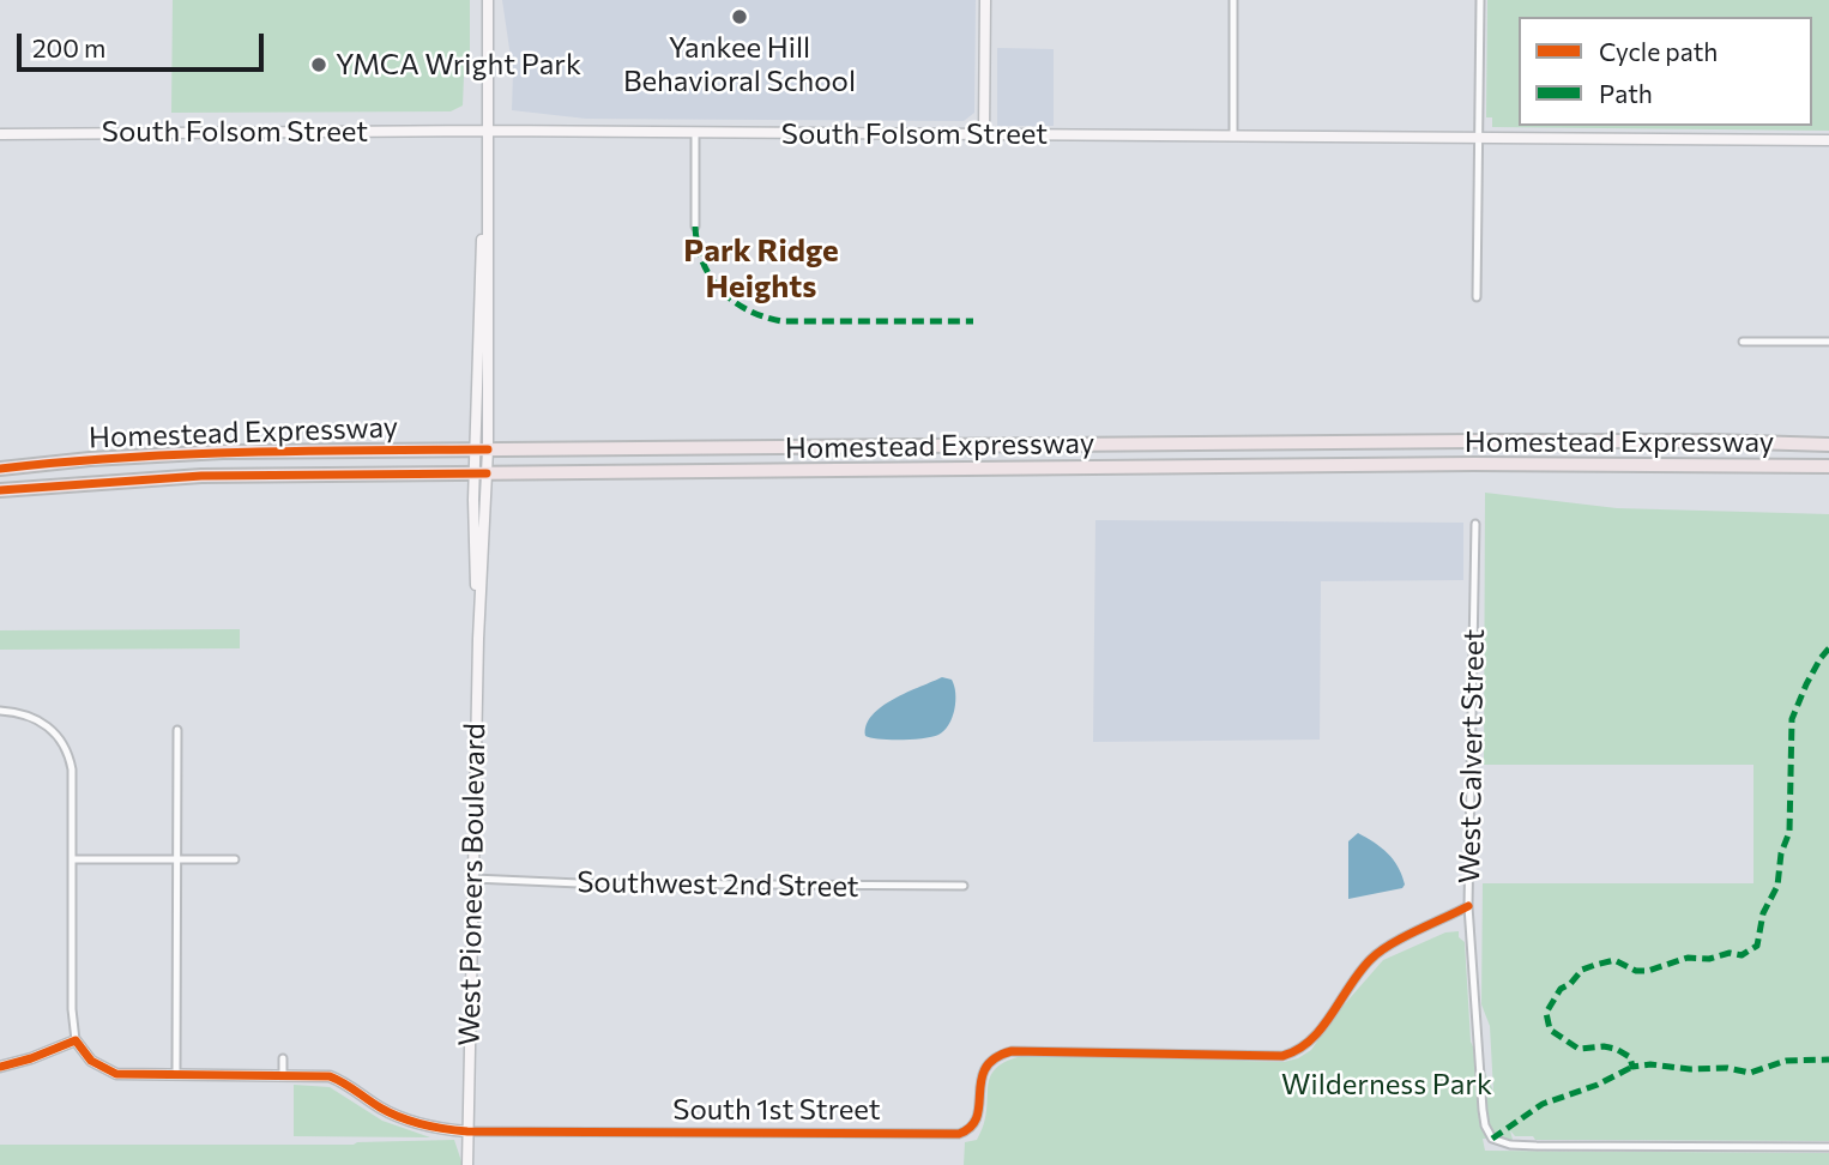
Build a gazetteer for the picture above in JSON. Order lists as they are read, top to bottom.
{
  "streets": {
    "highway": ["Homestead Expressway"],
    "main road": ["South Folsom Street", "West Pioneers Boulevard", "South 1st Street"],
    "street": ["West Calvert Street", "Southwest 2nd Street"]
  },
  "crossings": [
    ["South Folsom Street", "West Pioneers Boulevard"],
    ["Homestead Expressway", "West Pioneers Boulevard"],
    ["West Calvert Street", "South 1st Street"],
    ["West Pioneers Boulevard", "Southwest 2nd Street"],
    ["West Pioneers Boulevard", "South 1st Street"]
  ],
  "districts": ["Park Ridge Heights"],
  "parks": ["Wilderness Park"],
  "places": ["Yankee Hill Behavioral School", "YMCA Wright Park"],
  "legend": ["Cycle path", "Path"],
  "scale_bar": "200 m"
}
